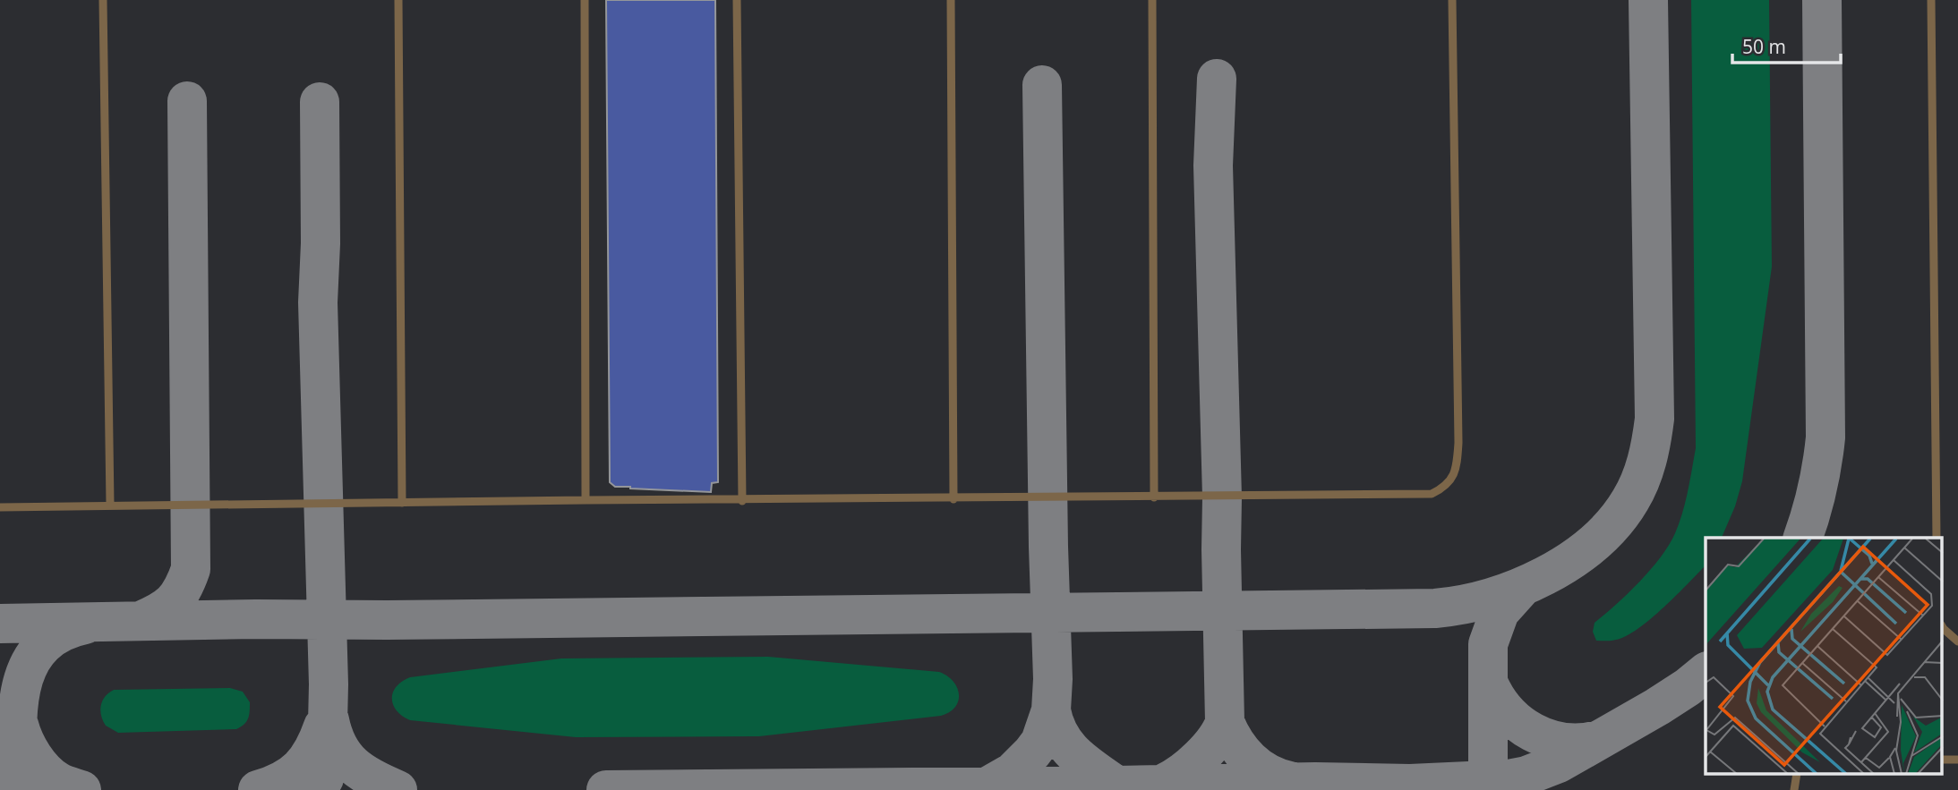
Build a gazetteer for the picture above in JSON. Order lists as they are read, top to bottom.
{
  "scale_bar": "50 m"
}
